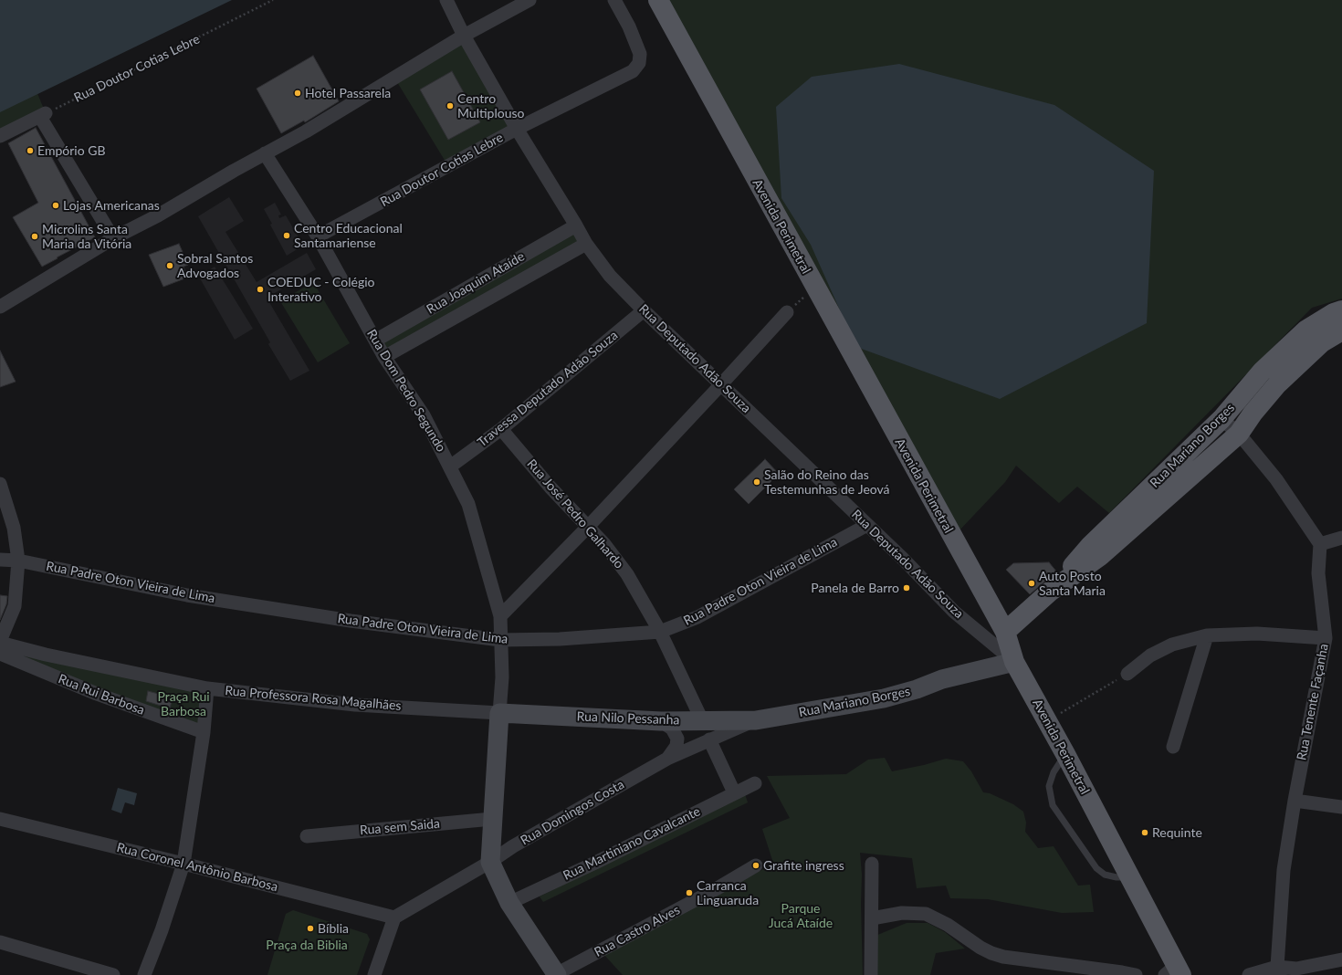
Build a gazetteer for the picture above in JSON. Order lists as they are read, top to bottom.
{
  "streets": {
    "main road": ["Avenida Perimetral", "Rua Mariano Borges"],
    "street": [
      "Rua Doutor Cotias Lebre",
      "Rua Joaquim Ataíde",
      "Rua Deputado Adão Souza",
      "Travessa Deputado Adão Souza",
      "Rua Dom Pedro Segundo",
      "Rua José Pedro Galhardo",
      "Rua Padre Oton Vieira de Lima",
      "Rua Rui Barbosa",
      "Rua Professora Rosa Magalhães",
      "Rua Tenente Façanha",
      "Rua Nilo Pessanha",
      "Rua Domingos Costa",
      "Rua sem Saida",
      "Rua Martiniano Cavalcante",
      "Rua Coronel Antônio Barbosa",
      "Rua Castro Alves"
    ]
  },
  "crossings": [
    ["Rua Doutor Cotias Lebre", "Rua Deputado Adão Souza"],
    ["Rua Doutor Cotias Lebre", "Rua Dom Pedro Segundo"],
    ["Avenida Perimetral", "Rua Deputado Adão Souza"],
    ["Avenida Perimetral", "Rua Mariano Borges"],
    ["Rua Joaquim Ataíde", "Rua Deputado Adão Souza"],
    ["Rua Joaquim Ataíde", "Rua Dom Pedro Segundo"],
    ["Rua Deputado Adão Souza", "Travessa Deputado Adão Souza"],
    ["Rua Deputado Adão Souza", "Rua Mariano Borges"],
    ["Rua Deputado Adão Souza", "Rua Padre Oton Vieira de Lima"],
    ["Travessa Deputado Adão Souza", "Rua Dom Pedro Segundo"],
    ["Travessa Deputado Adão Souza", "Rua José Pedro Galhardo"],
    ["Rua Dom Pedro Segundo", "Rua Padre Oton Vieira de Lima"],
    ["Rua Dom Pedro Segundo", "Rua Professora Rosa Magalhães"],
    ["Rua Dom Pedro Segundo", "Rua Nilo Pessanha"],
    ["Rua Mariano Borges", "Rua Nilo Pessanha"],
    ["Rua Mariano Borges", "Rua Domingos Costa"],
    ["Rua José Pedro Galhardo", "Rua Padre Oton Vieira de Lima"],
    ["Rua José Pedro Galhardo", "Rua Nilo Pessanha"],
    ["Rua Padre Oton Vieira de Lima", "Rua Professora Rosa Magalhães"],
    ["Rua Professora Rosa Magalhães", "Rua Nilo Pessanha"],
    ["Rua Nilo Pessanha", "Rua Domingos Costa"],
    ["Rua Domingos Costa", "Rua Coronel Antônio Barbosa"]
  ],
  "parks": ["Praça Rui Barbosa", "Parque Jucá Ataíde", "Praça da Biblia"],
  "places": [
    "Hotel Passarela",
    "Centro Multiplouso",
    "Empório GB",
    "Lojas Americanas",
    "Centro Educacional Santamariense",
    "Microlins Santa Maria da Vitória",
    "Sobral Santos Advogados",
    "COEDUC - Colégio Interativo",
    "Salão do Reino das Testemunhas de Jeová",
    "Auto Posto Santa Maria",
    "Panela de Barro",
    "Requinte",
    "Grafite ingress",
    "Carranca Linguaruda",
    "Bíblia"
  ]
}
